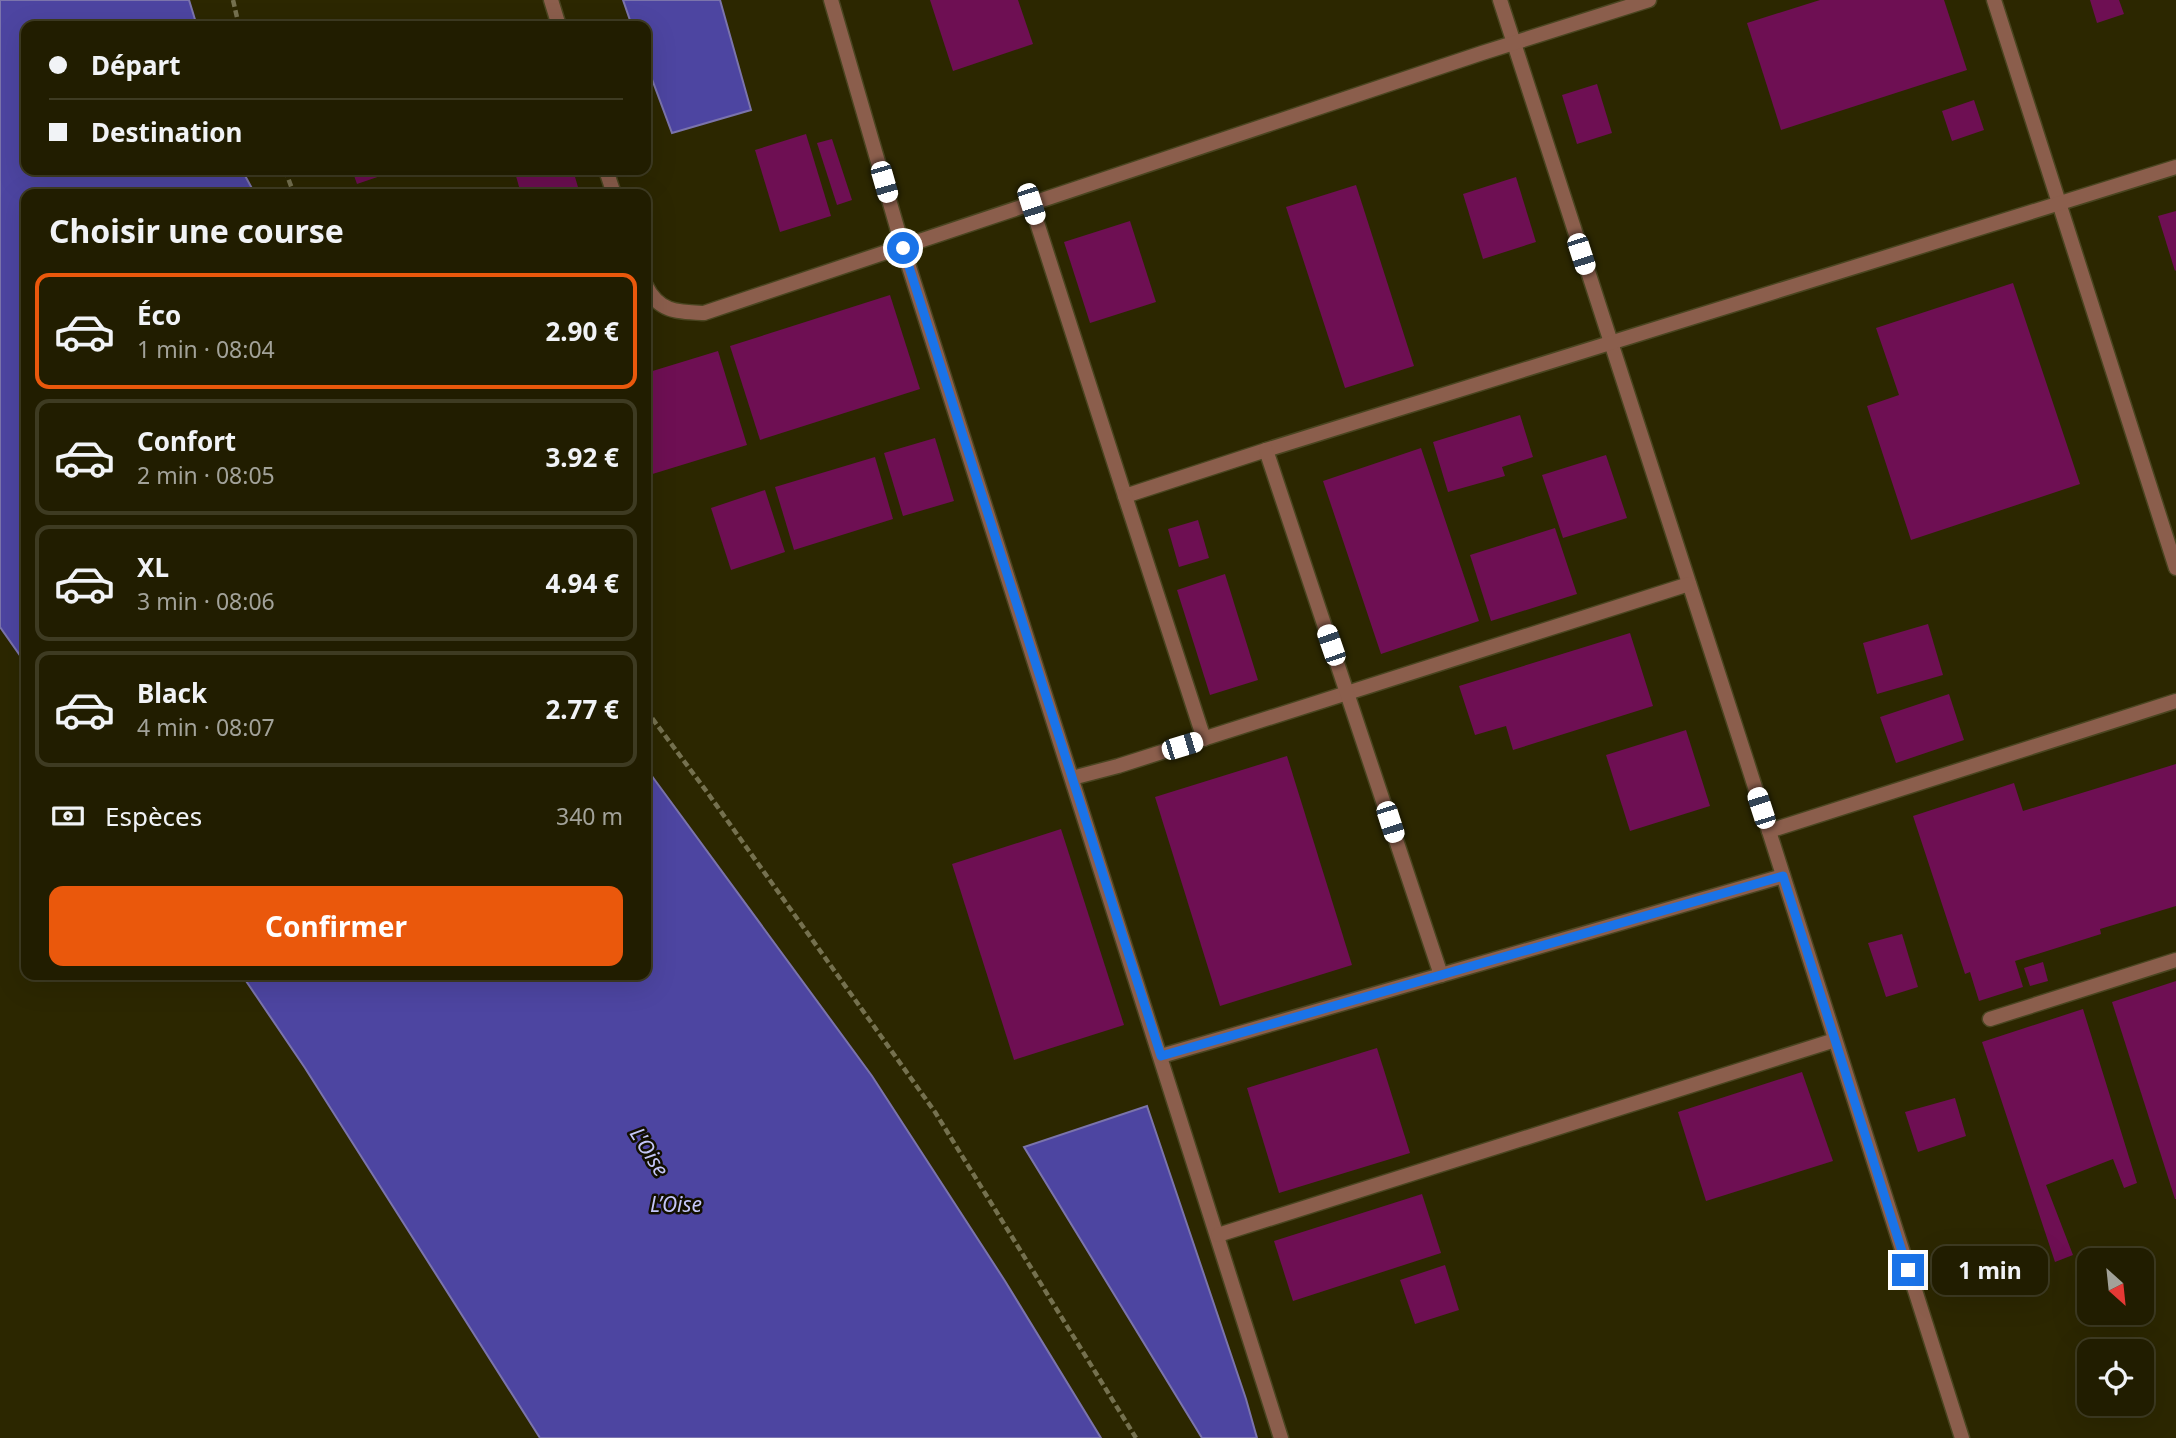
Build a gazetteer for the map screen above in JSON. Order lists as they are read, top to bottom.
{
  "water": ["L'Oise", "L’Oise"],
  "north": "bottom right",
  "page": {
    "banner": ["Départ", "Destination"],
    "heading": "Choisir une course",
    "list": [
      {
        "name": "Éco",
        "note": "1 min · 08:04",
        "value": "2.90 €"
      },
      {
        "name": "Confort",
        "note": "2 min · 08:05",
        "value": "3.92 €"
      },
      {
        "name": "XL",
        "note": "3 min · 08:06",
        "value": "4.94 €"
      },
      {
        "name": "Black",
        "note": "4 min · 08:07",
        "value": "2.77 €"
      }
    ],
    "pay": ["Espèces", "340 m"],
    "buttons": "Confirmer",
    "bubble": "1 min"
  }
}
